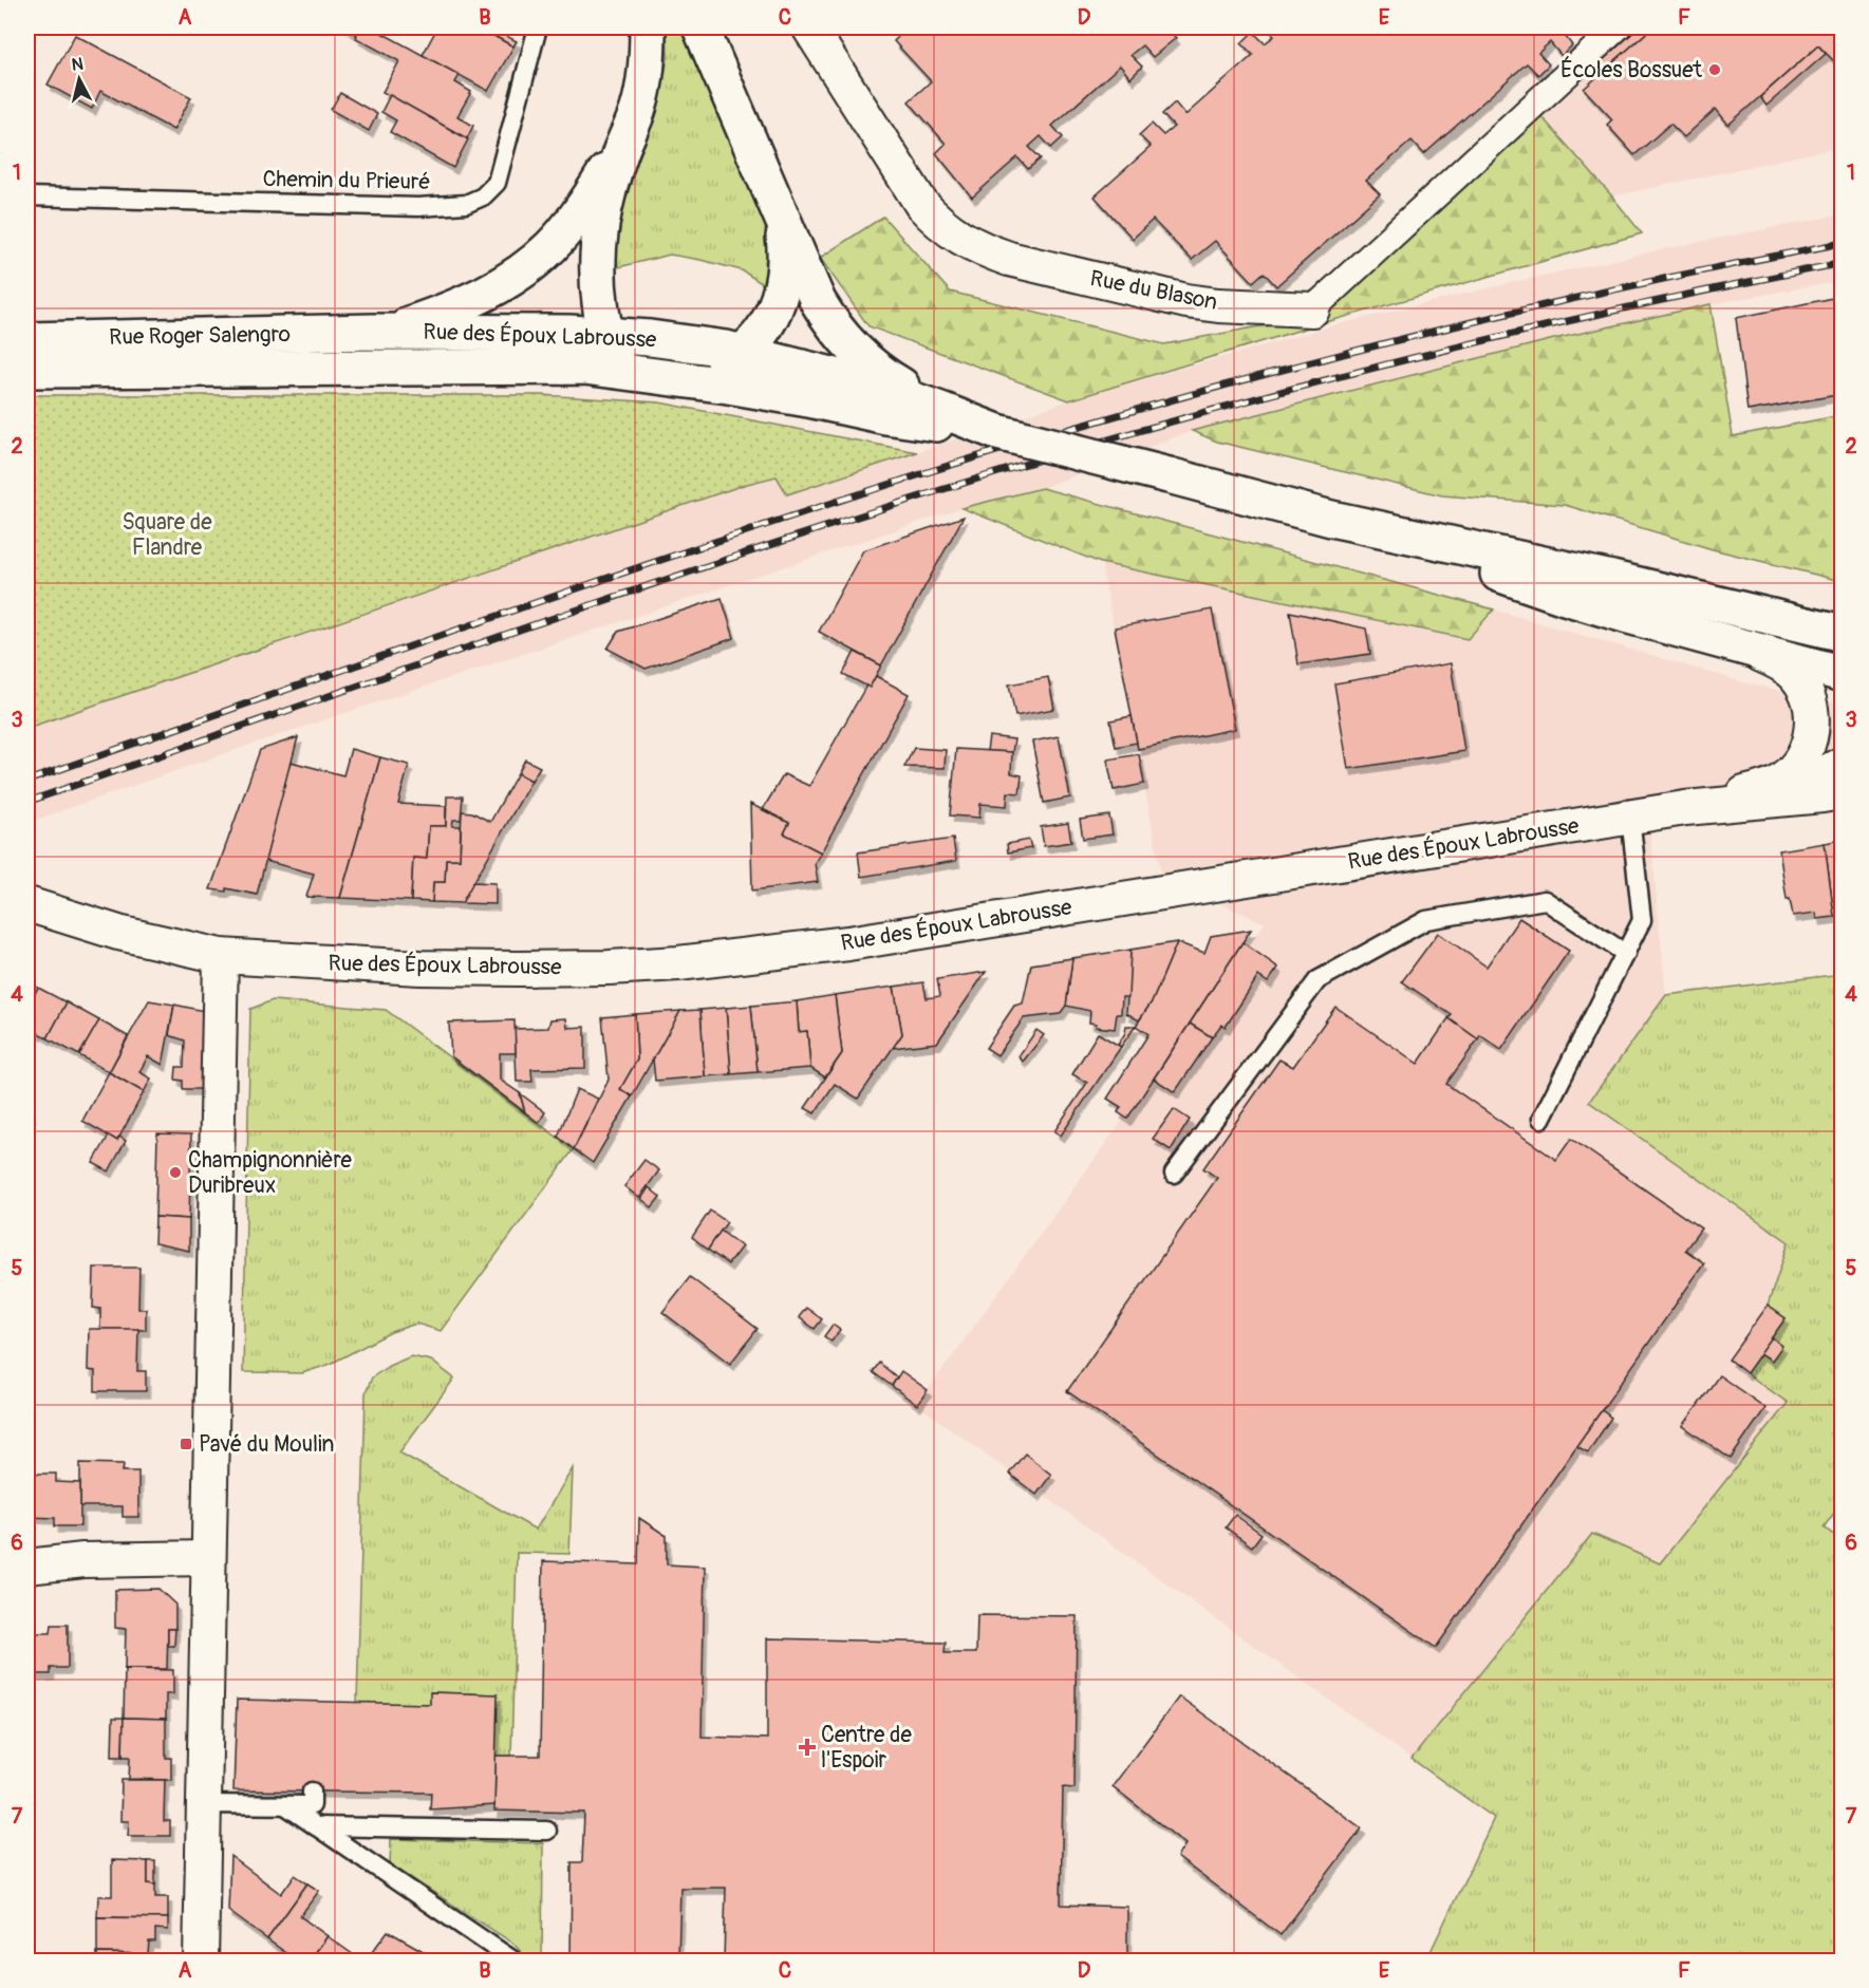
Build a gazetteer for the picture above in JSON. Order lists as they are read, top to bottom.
{
  "streets": {
    "main road": ["Rue Roger Salengro", "Rue des Époux Labrousse"],
    "street": ["Rue du Blason"],
    "lane": ["Chemin du Prieuré"]
  },
  "crossings": [
    ["Rue Roger Salengro", "Rue des Époux Labrousse"]
  ],
  "parks": ["Square de Flandre"],
  "places": {
    "other": ["Écoles Bossuet", "Champignonnière Duribreux"],
    "transit": ["Pavé du Moulin"],
    "health": ["Centre de l'Espoir"]
  },
  "north": "top",
  "grid": {
    "columns": [
      "A",
      "B",
      "C",
      "D",
      "E",
      "F"
    ],
    "rows": [
      "1",
      "2",
      "3",
      "4",
      "5",
      "6",
      "7"
    ]
  }
}
